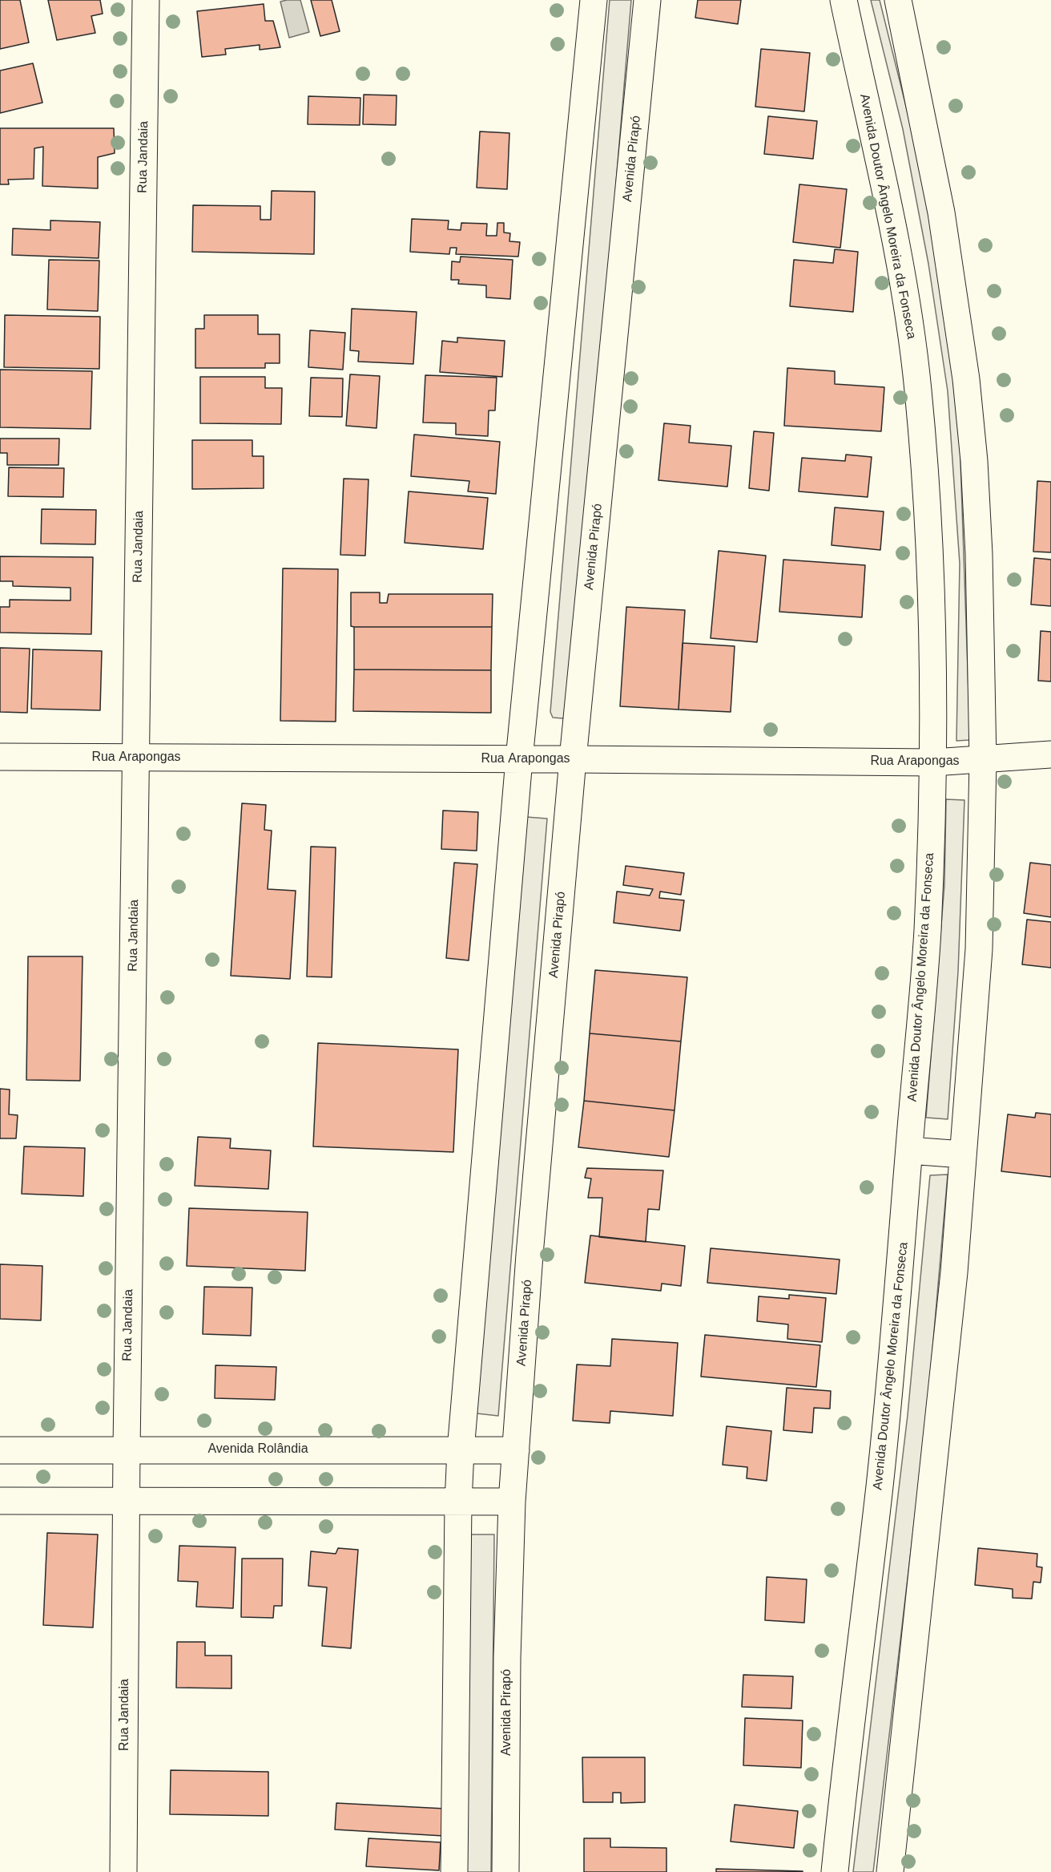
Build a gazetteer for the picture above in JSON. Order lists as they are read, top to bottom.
{
  "streets": {
    "street": [
      "Rua Jandaia",
      "Avenida Pirapó",
      "Avenida Doutor Ângelo Moreira da Fonseca",
      "Rua Arapongas",
      "Avenida Rolândia"
    ]
  },
  "crossings": [
    ["Rua Jandaia", "Rua Arapongas"],
    ["Rua Jandaia", "Avenida Rolândia"],
    ["Avenida Pirapó", "Rua Arapongas"],
    ["Avenida Pirapó", "Avenida Rolândia"],
    ["Avenida Doutor Ângelo Moreira da Fonseca", "Rua Arapongas"]
  ]
}
